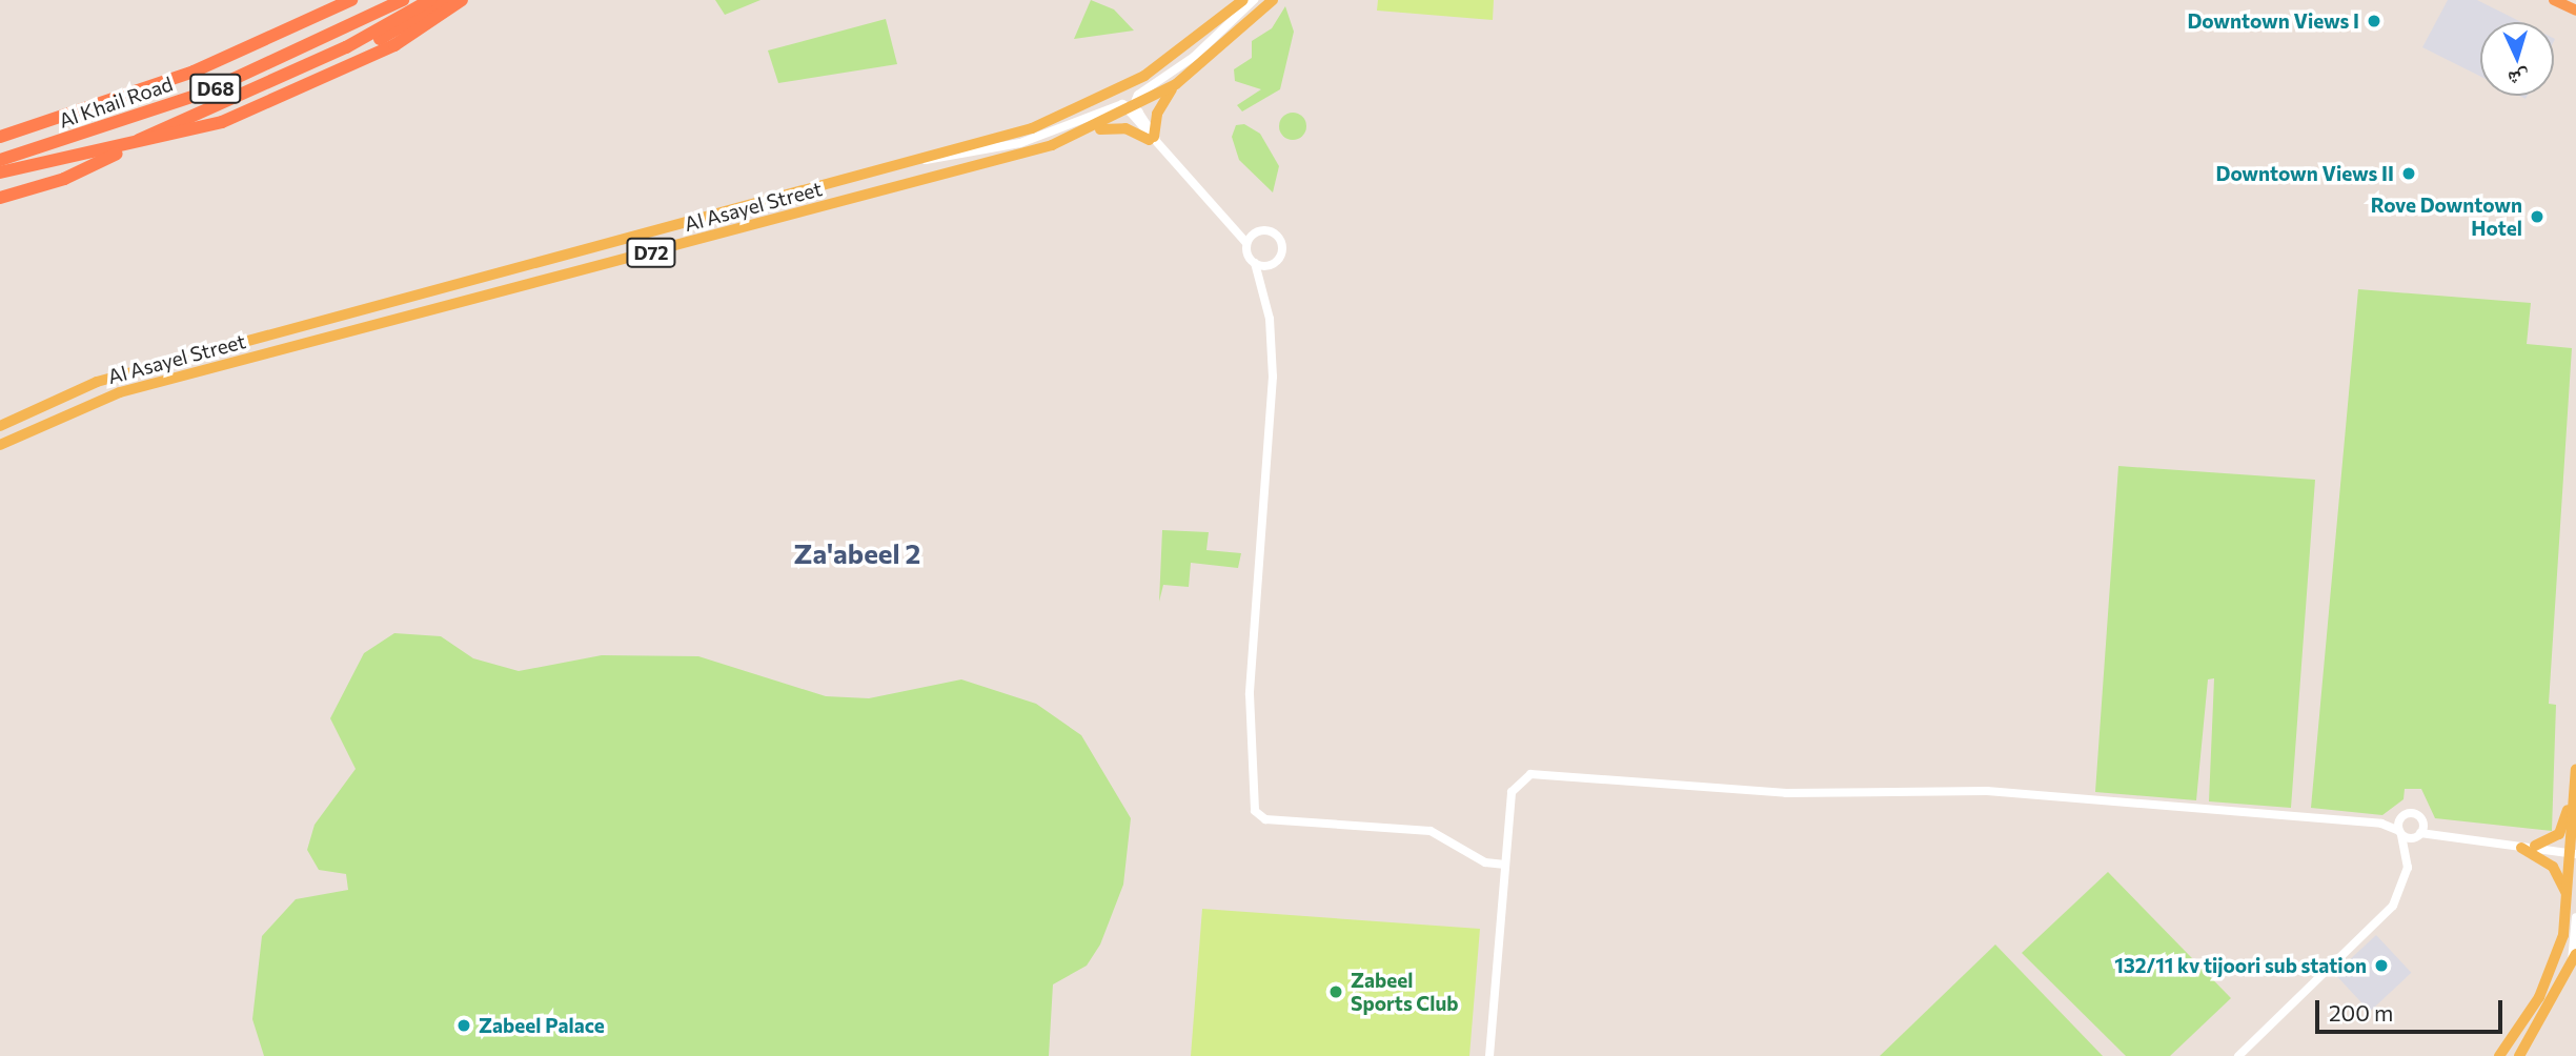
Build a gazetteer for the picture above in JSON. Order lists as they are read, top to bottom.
{
  "streets": {
    "highway": ["D68", "Al Khail Road"],
    "main road": ["Al Asayel Street", "D72"]
  },
  "districts": ["Za'abeel 2"],
  "places": [
    "Downtown Views I",
    "Downtown Views II",
    "Rove Downtown Hotel",
    "132/11 kv tijoori sub station",
    "Zabeel Sports Club",
    "Zabeel Palace"
  ],
  "scale_bar": "200 m",
  "north": "bottom"
}
